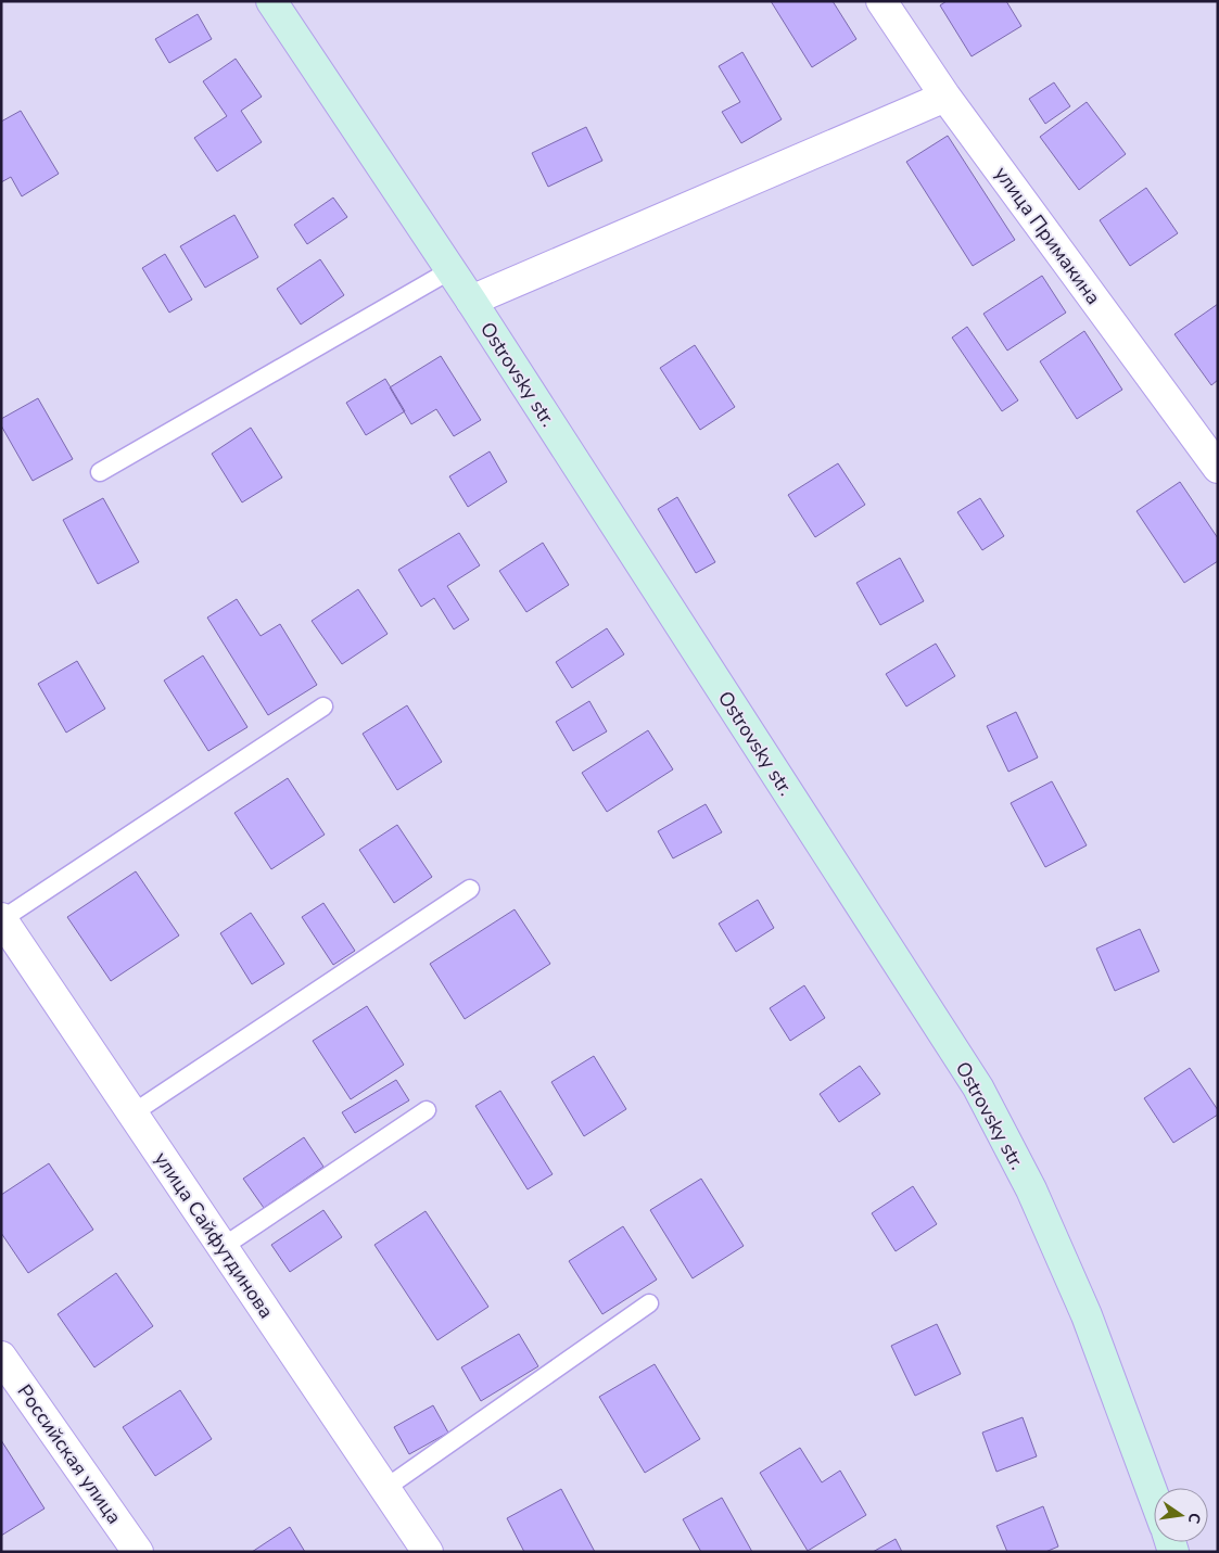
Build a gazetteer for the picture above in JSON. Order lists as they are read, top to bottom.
{
  "streets": {
    "main road": ["Ostrovsky str."],
    "street": ["улица Примакина", "улица Сайфутдинова", "Российская улица"]
  },
  "north": "right"
}
